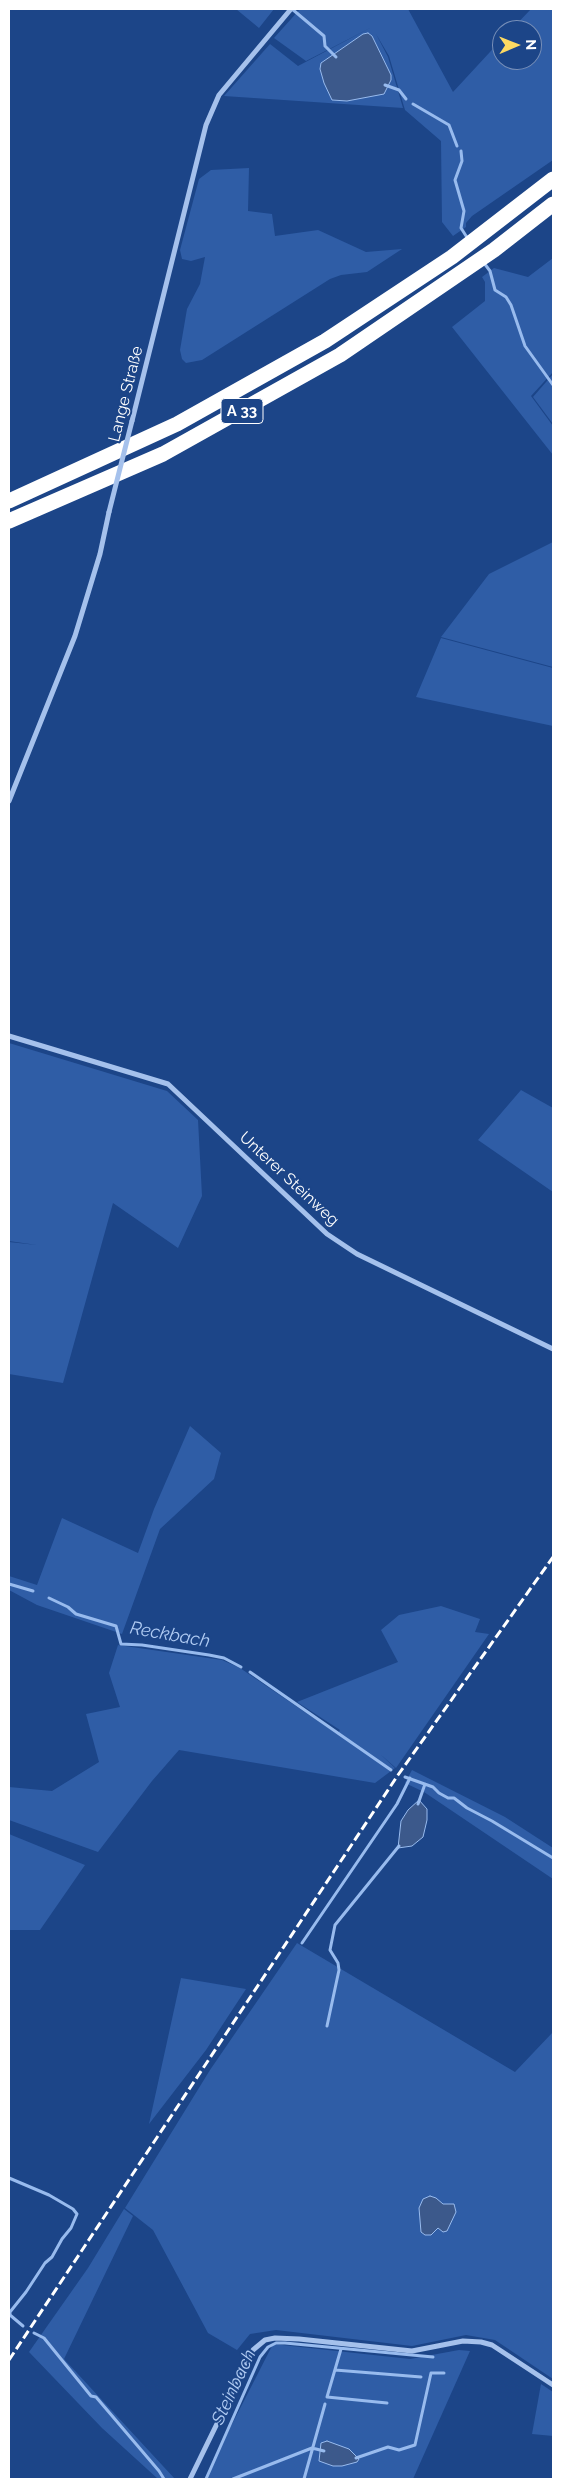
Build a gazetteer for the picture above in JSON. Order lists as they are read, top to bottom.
{
  "streets": {
    "highway": ["A 33"],
    "street": ["Lange Straße", "Unterer Steinweg"]
  },
  "water": ["Reckbach", "Steinbach"],
  "north": "right"
}
